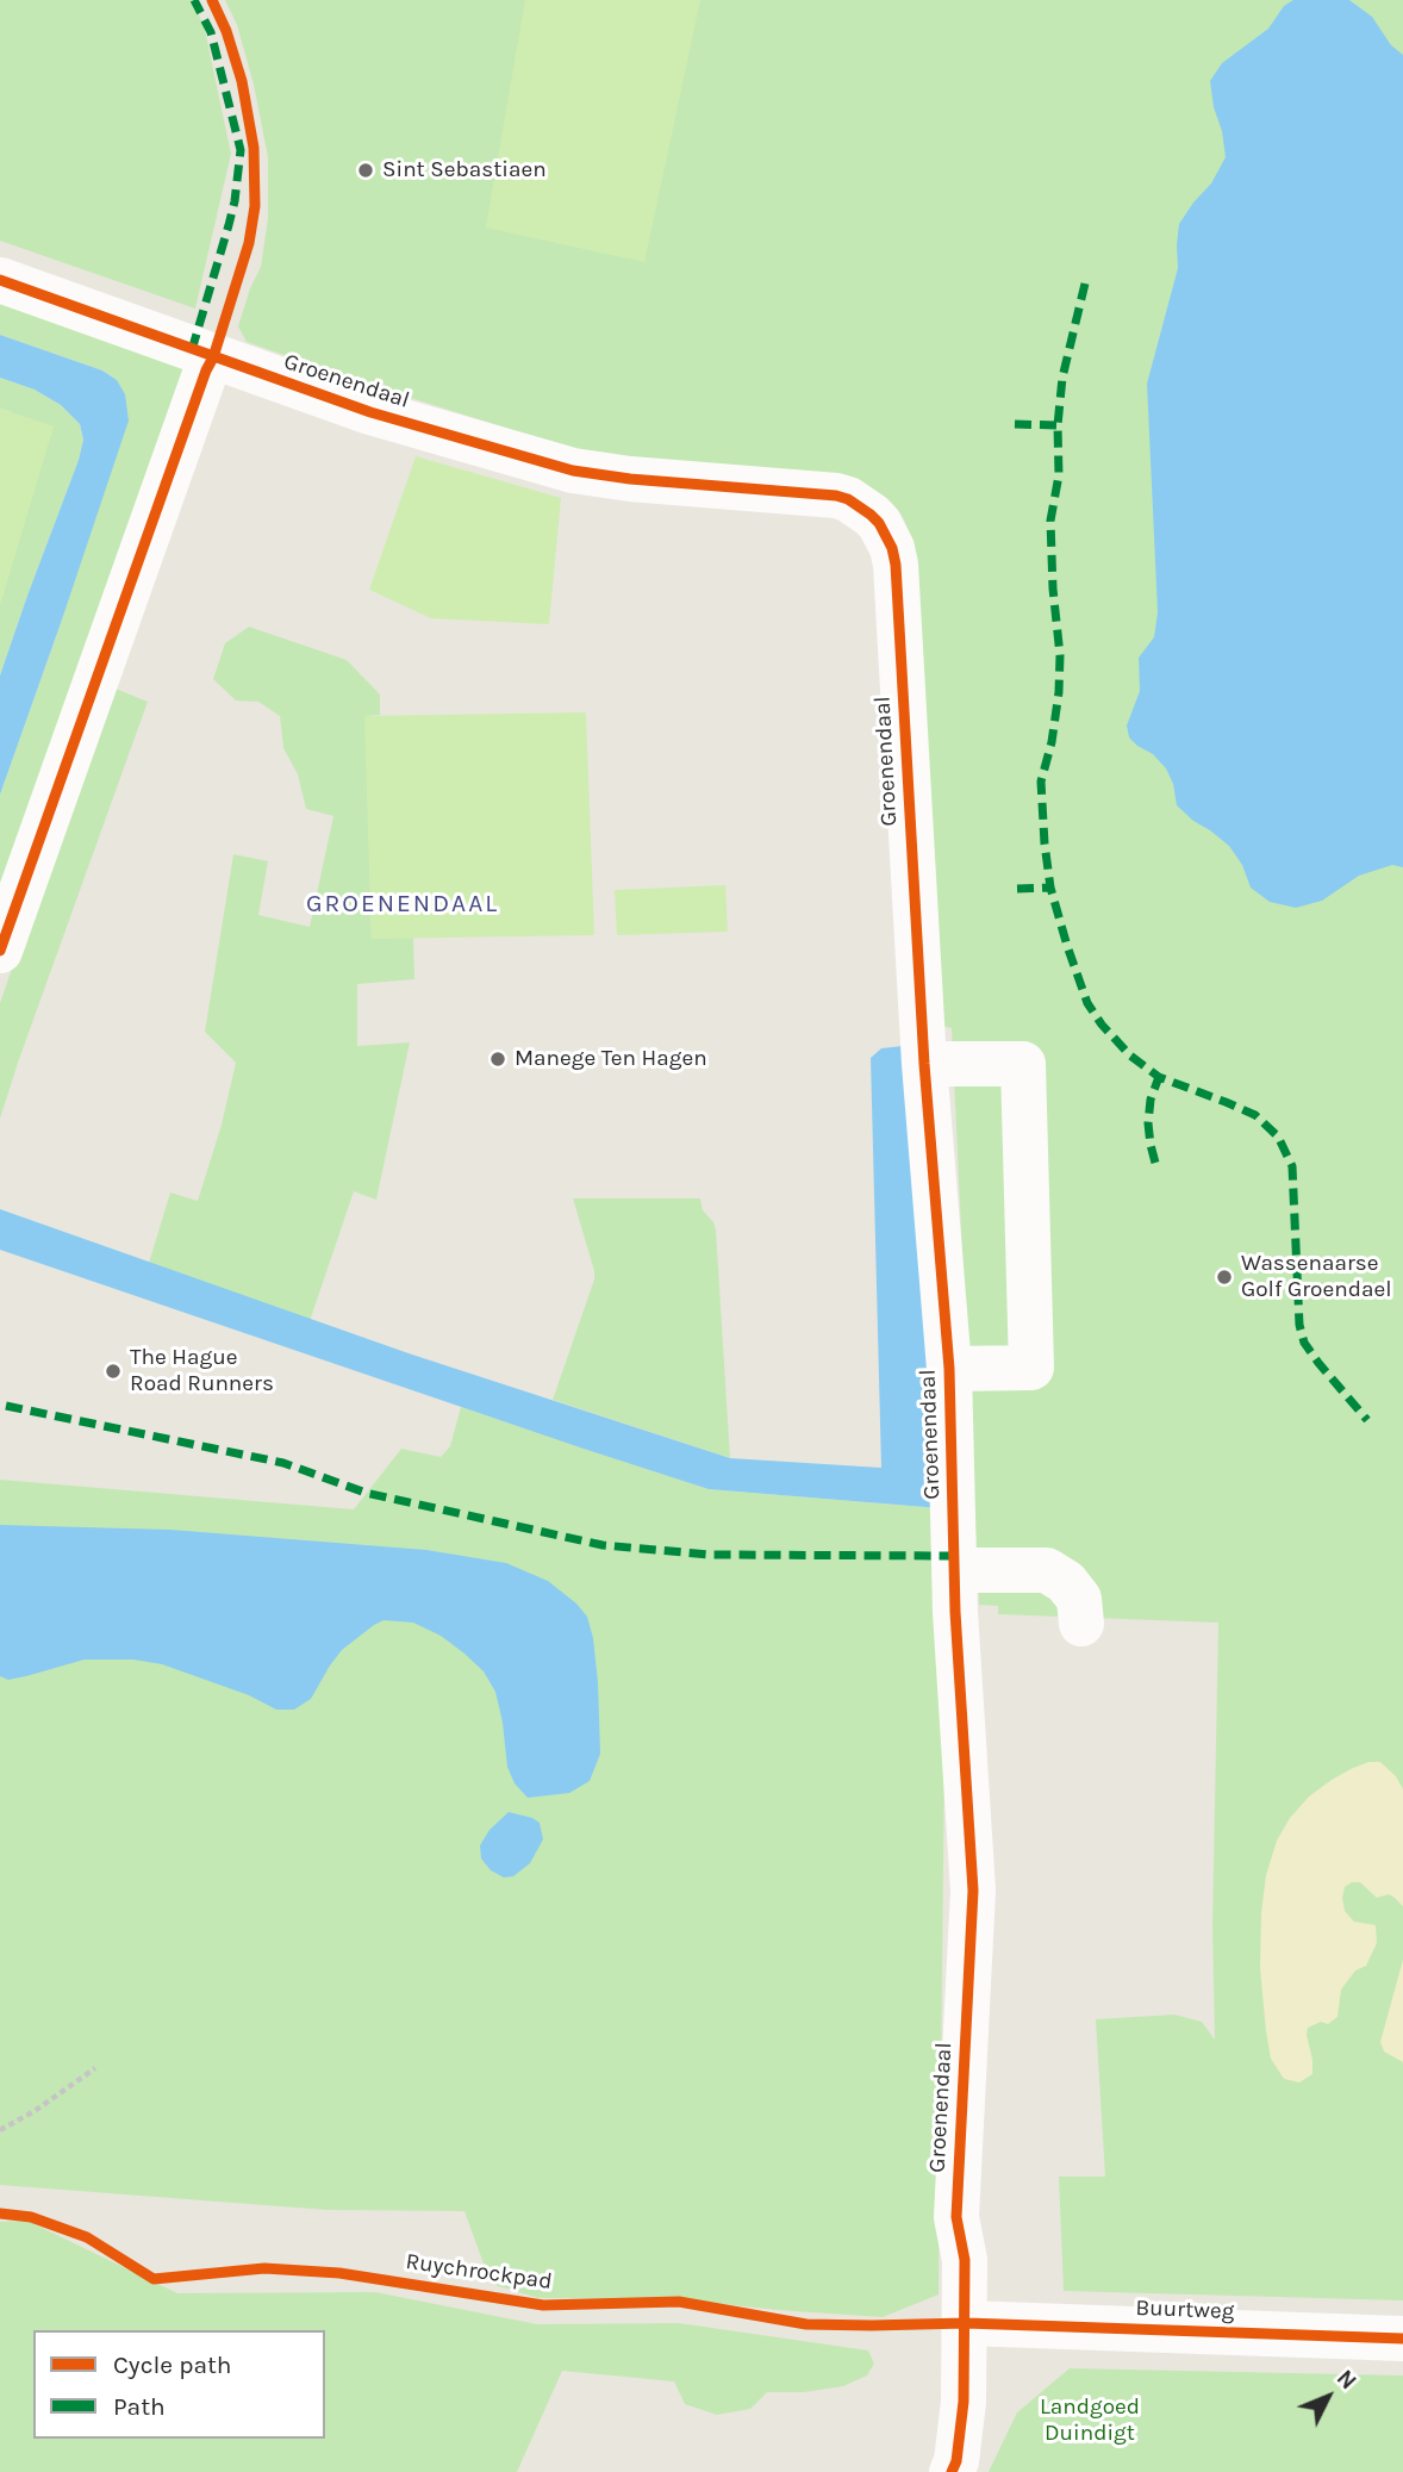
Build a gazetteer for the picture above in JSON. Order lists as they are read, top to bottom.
{
  "streets": {
    "street": ["Groenendaal", "Buurtweg"],
    "cycle path": ["Ruychrockpad"]
  },
  "crossings": [
    ["Groenendaal", "Buurtweg"]
  ],
  "districts": ["GROENENDAAL"],
  "parks": ["Landgoed Duindigt"],
  "places": [
    "Sint Sebastiaen",
    "Manege Ten Hagen",
    "Wassenaarse Golf Groendael",
    "The Hague Road Runners"
  ],
  "legend": ["Cycle path", "Path"],
  "north": "top right"
}
